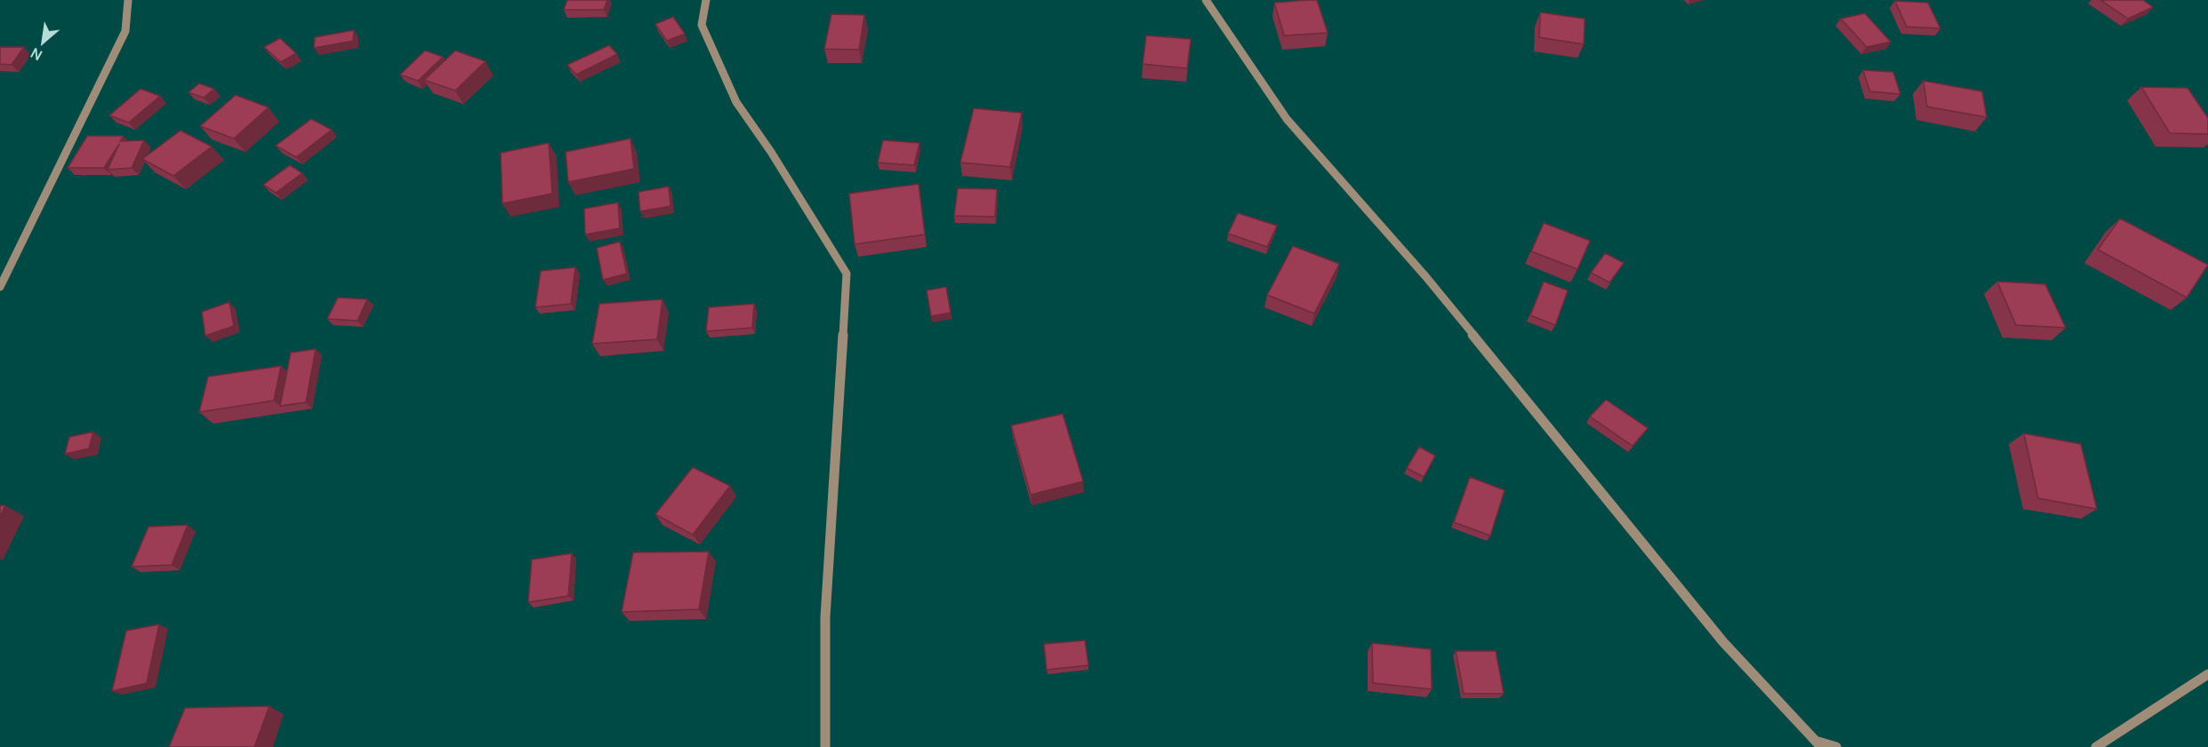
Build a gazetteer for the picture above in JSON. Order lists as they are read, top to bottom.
{
  "north": "bottom left"
}
